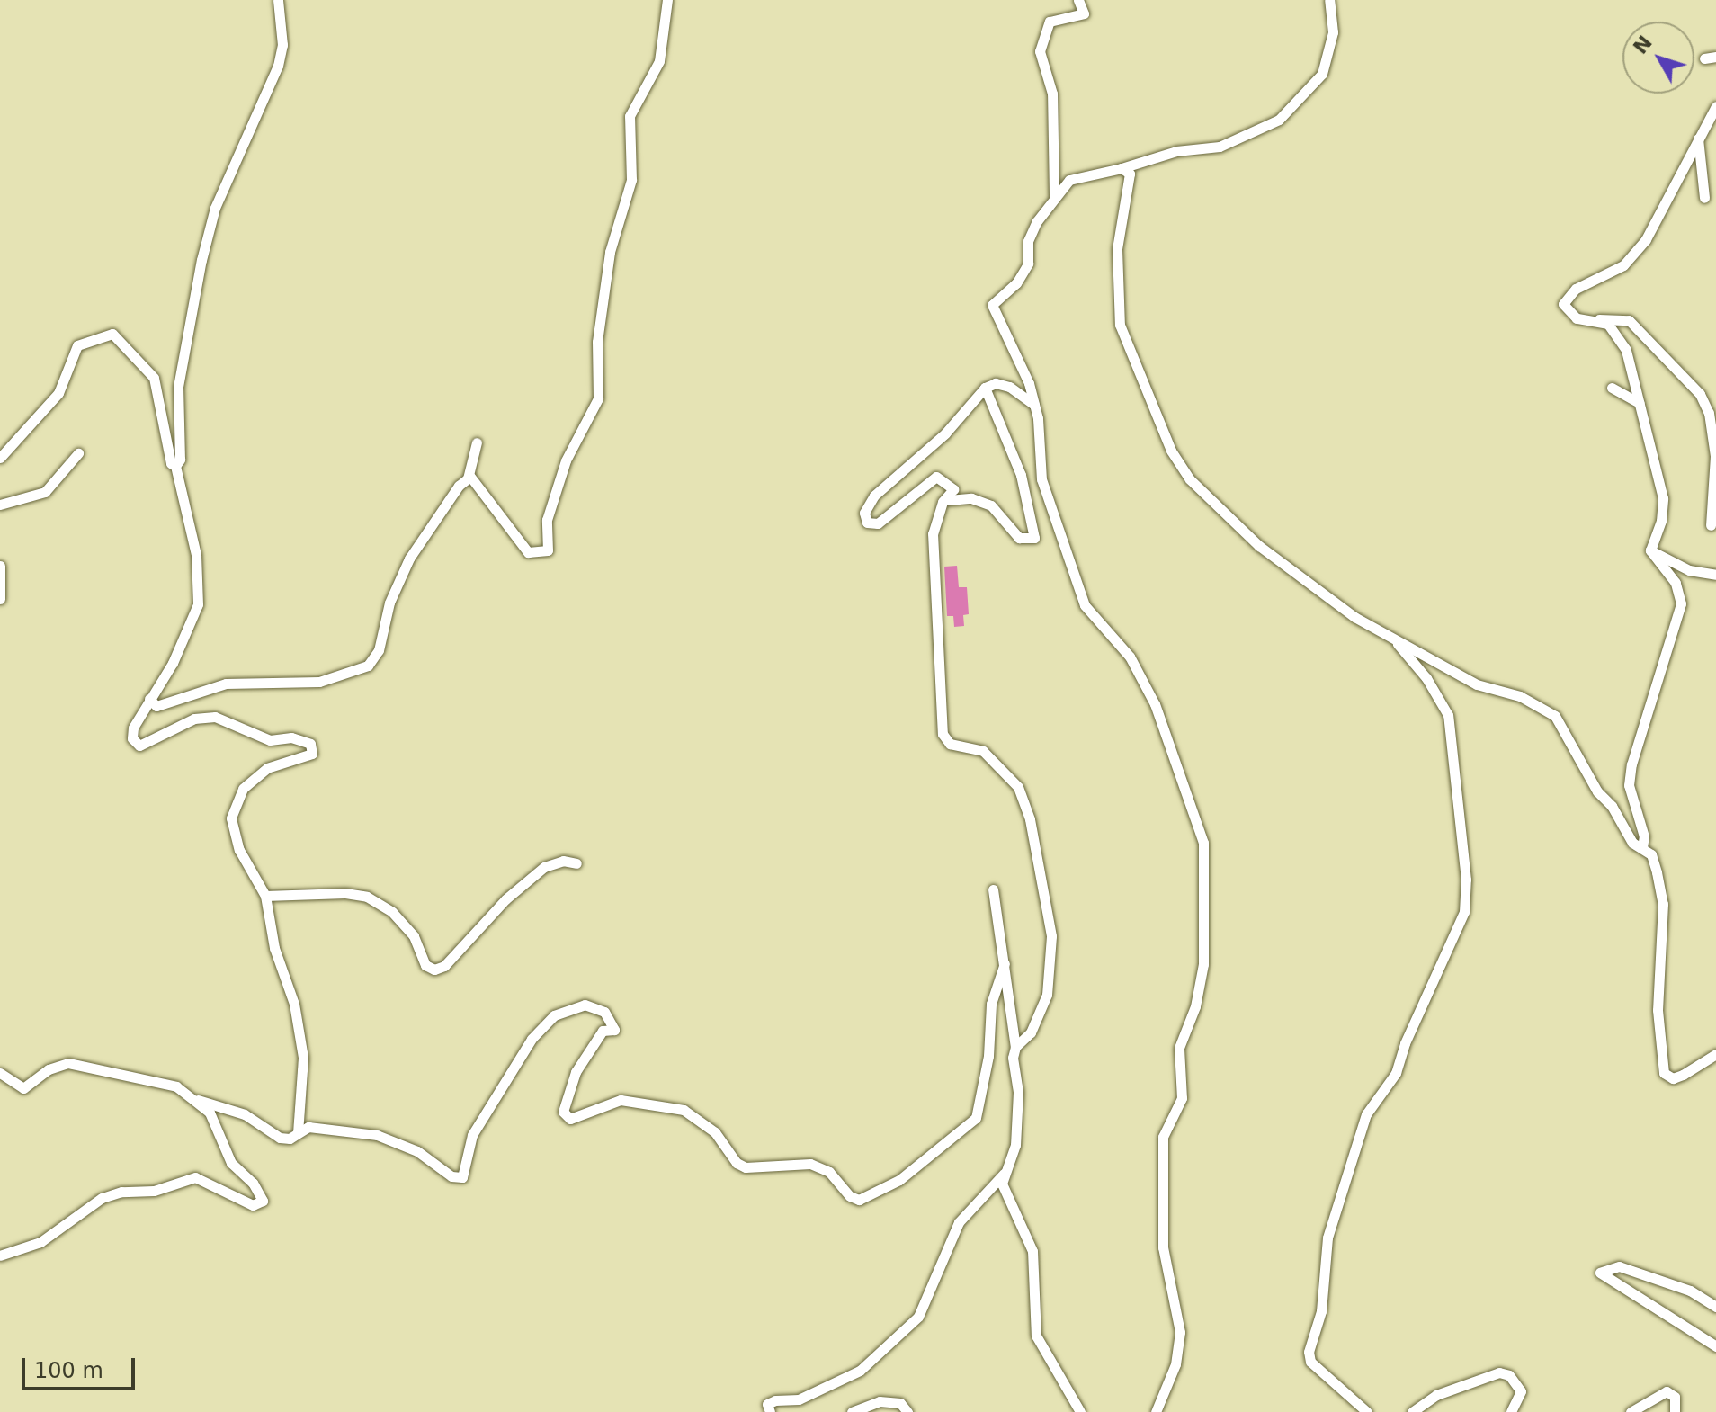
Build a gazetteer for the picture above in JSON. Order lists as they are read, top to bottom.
{
  "scale_bar": "100 m",
  "north": "top left"
}
